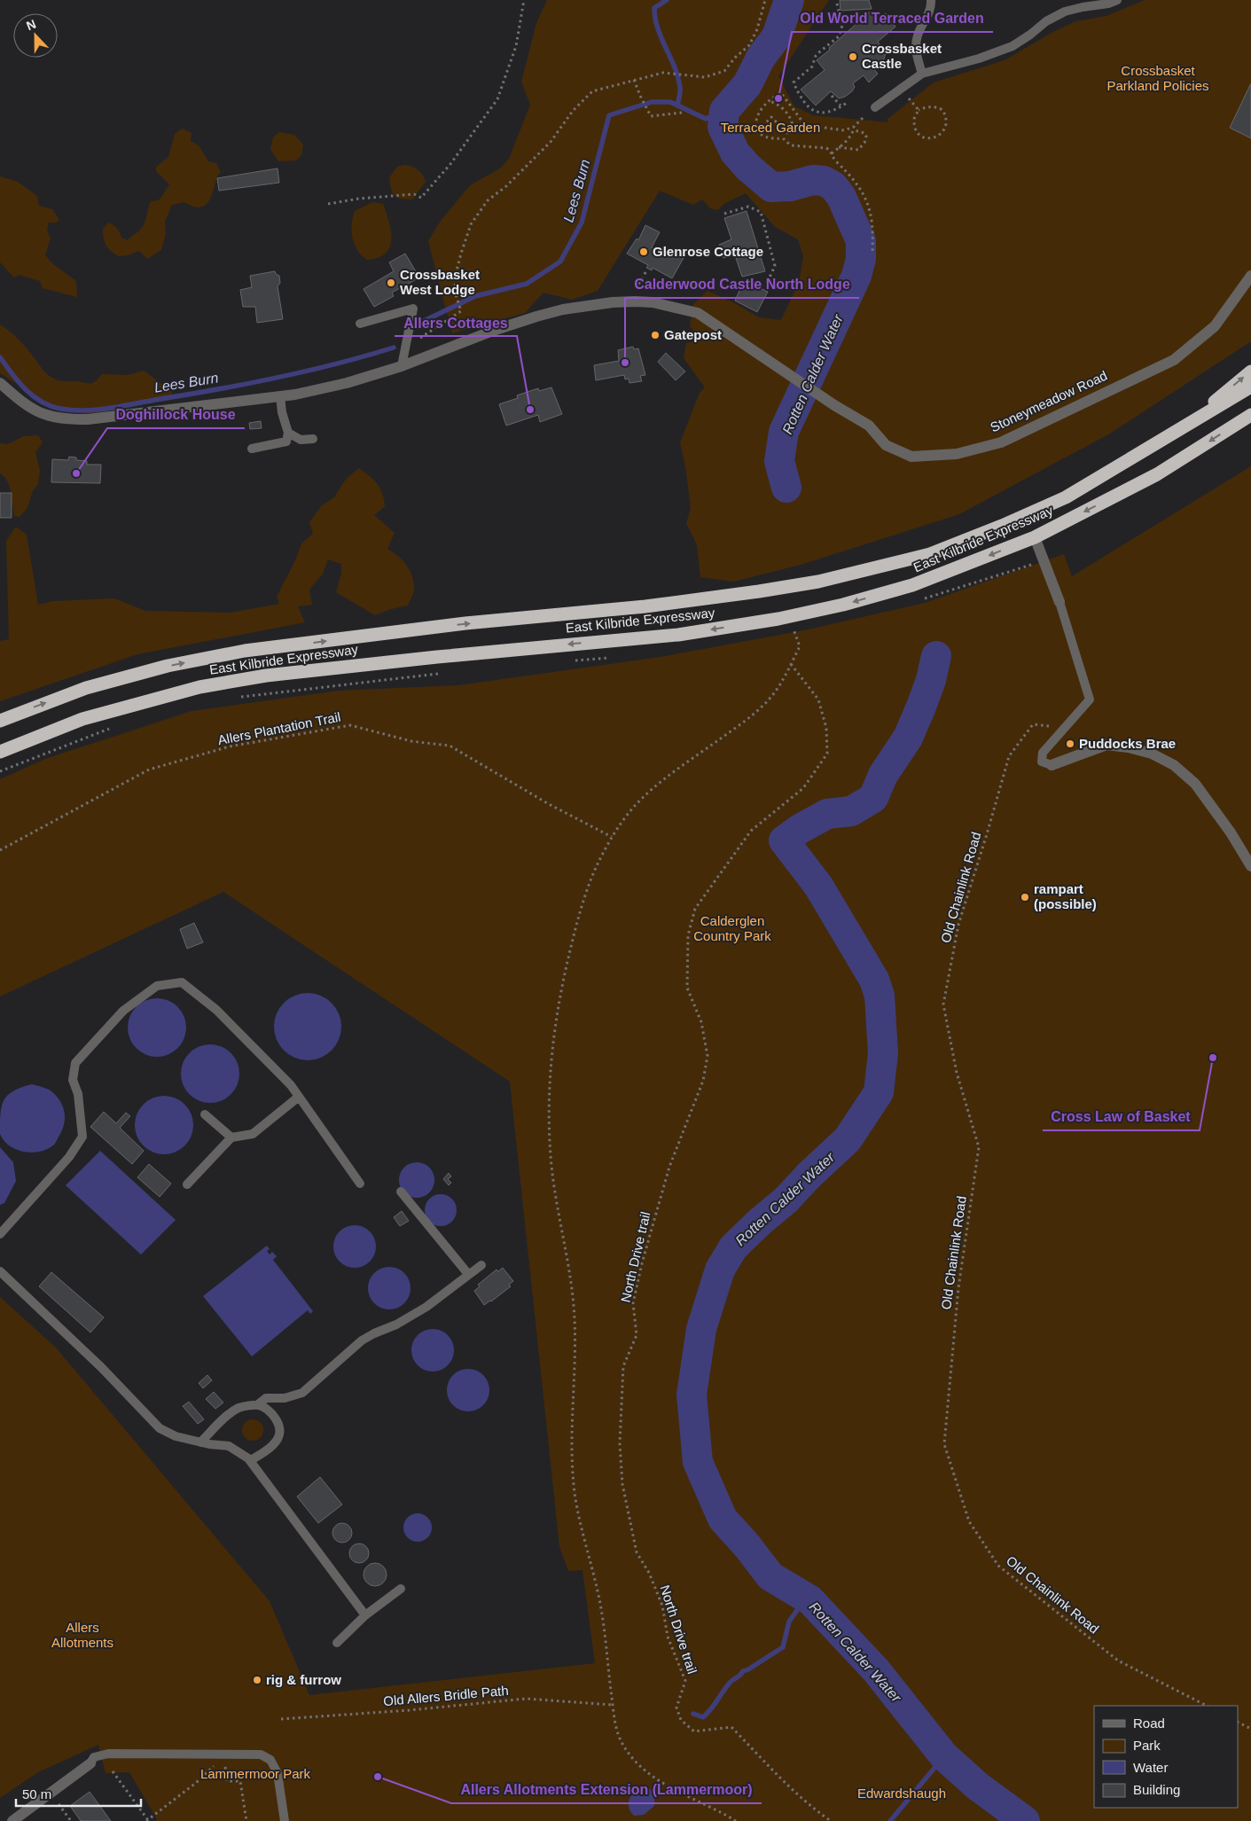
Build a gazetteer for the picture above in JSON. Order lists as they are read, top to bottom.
{
  "streets": {
    "highway": ["East Kilbride Expressway"],
    "street": ["Stoneymeadow Road"],
    "path": [
      "Allers Plantation Trail",
      "Old Chainlink Road",
      "North Drive trail",
      "Old Allers Bridle Path"
    ]
  },
  "water": ["Lees Burn", "Rotten Calder Water"],
  "parks": [
    "Crossbasket Parkland Policies",
    "Terraced Garden",
    "Calderglen Country Park",
    "Allers Allotments",
    "Lammermoor Park",
    "Edwardshaugh"
  ],
  "places": [
    "Crossbasket Castle",
    "Old World Terraced Garden",
    "Glenrose Cottage",
    "Crossbasket West Lodge",
    "Gatepost",
    "Calderwood Castle North Lodge",
    "Allers Cottages",
    "Doghillock House",
    "Puddocks Brae",
    "rampart (possible)",
    "Cross Law of Basket",
    "rig & furrow",
    "Allers Allotments Extension (Lammermoor)"
  ],
  "legend": [
    "Road",
    "Park",
    "Water",
    "Building"
  ],
  "scale_bar": "50 m",
  "north": "top"
}
